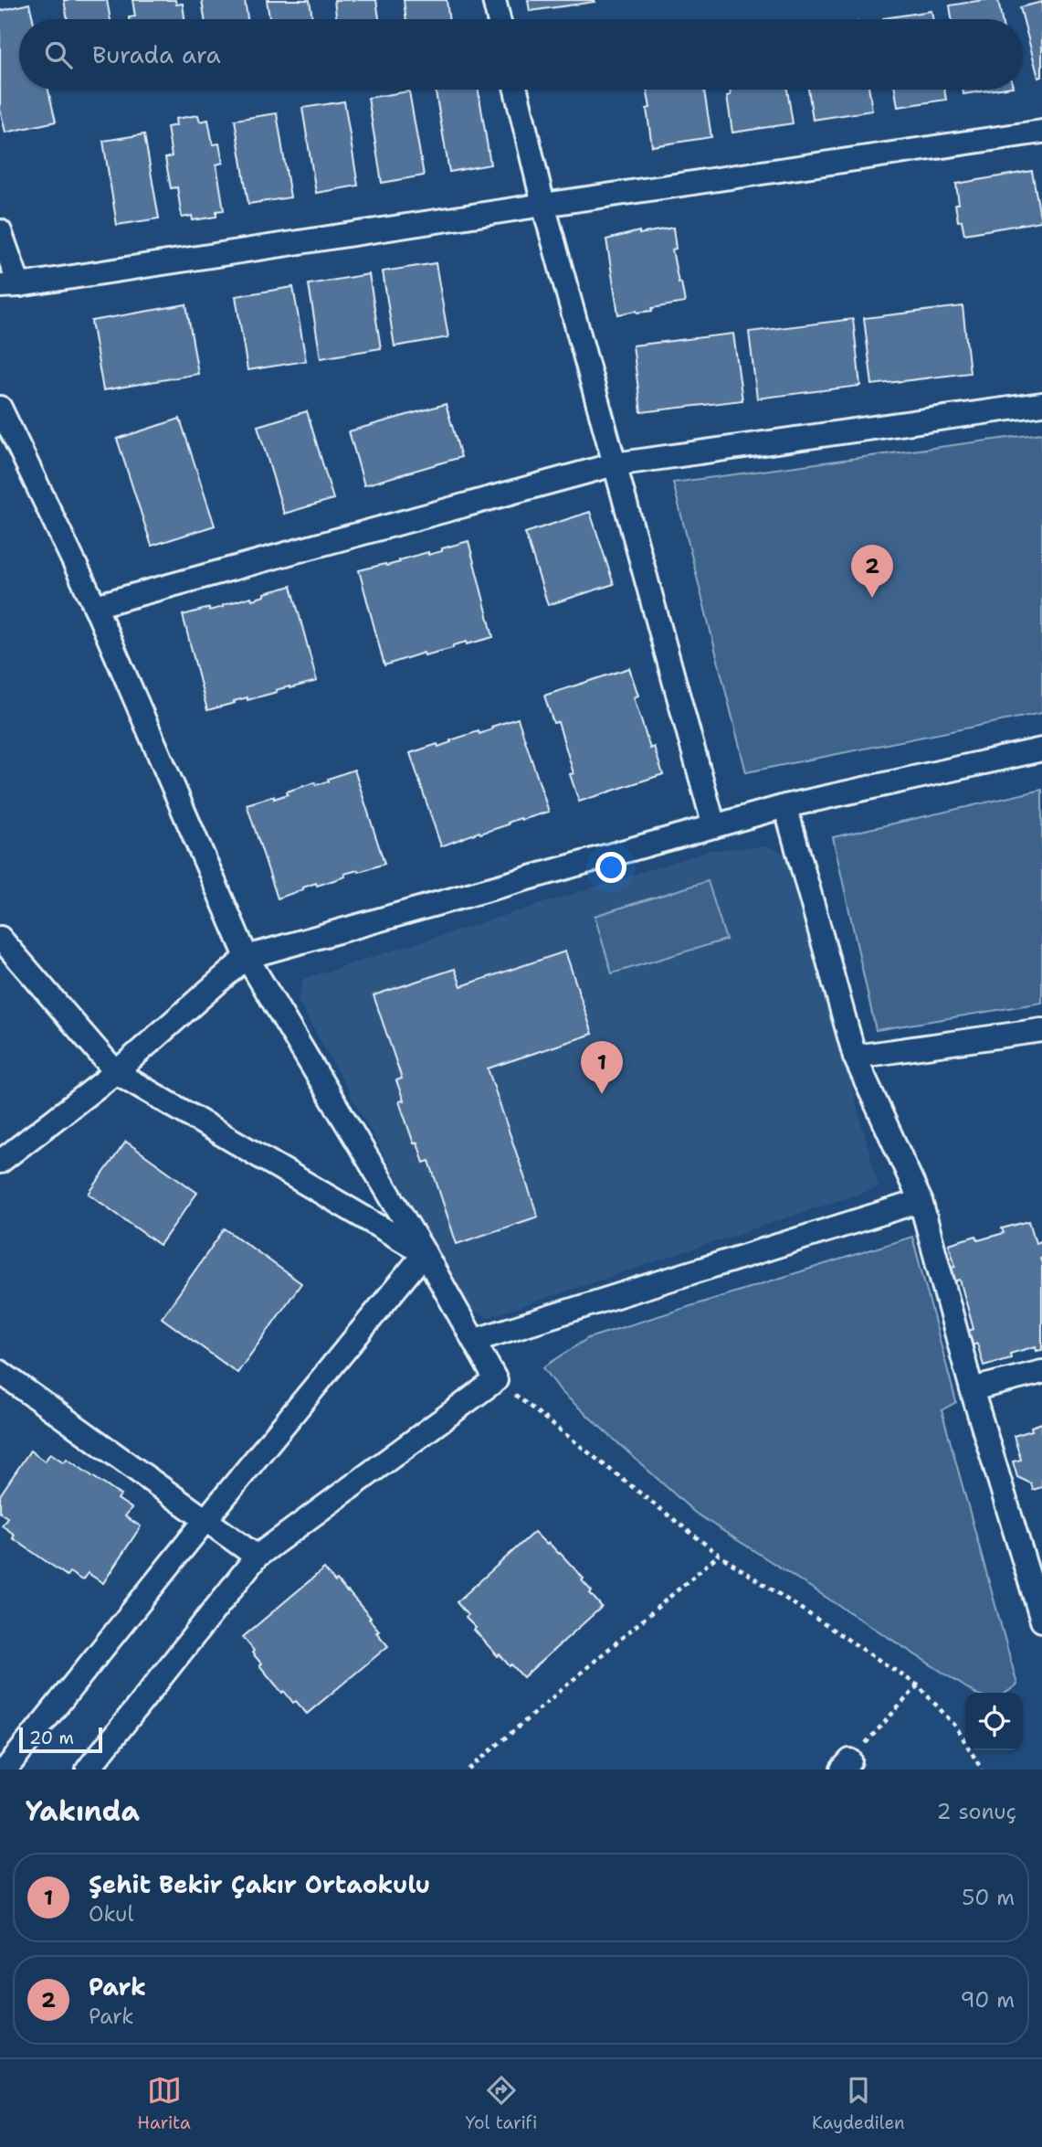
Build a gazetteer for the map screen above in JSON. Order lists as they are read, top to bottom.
{
  "scale_bar": "20 m",
  "page": {
    "search": "Burada ara",
    "pins": ["2", "1"],
    "scale": "20 m",
    "heading": ["Yakında", "2 sonuç"],
    "list": [
      {
        "mark": "1",
        "name": "Şehit Bekir Çakır Ortaokulu",
        "note": "Okul",
        "value": "50 m"
      },
      {
        "mark": "2",
        "name": "Park",
        "note": "Park",
        "value": "90 m"
      }
    ],
    "nav": ["Harita", "Yol tarifi", "Kaydedilen"]
  }
}
